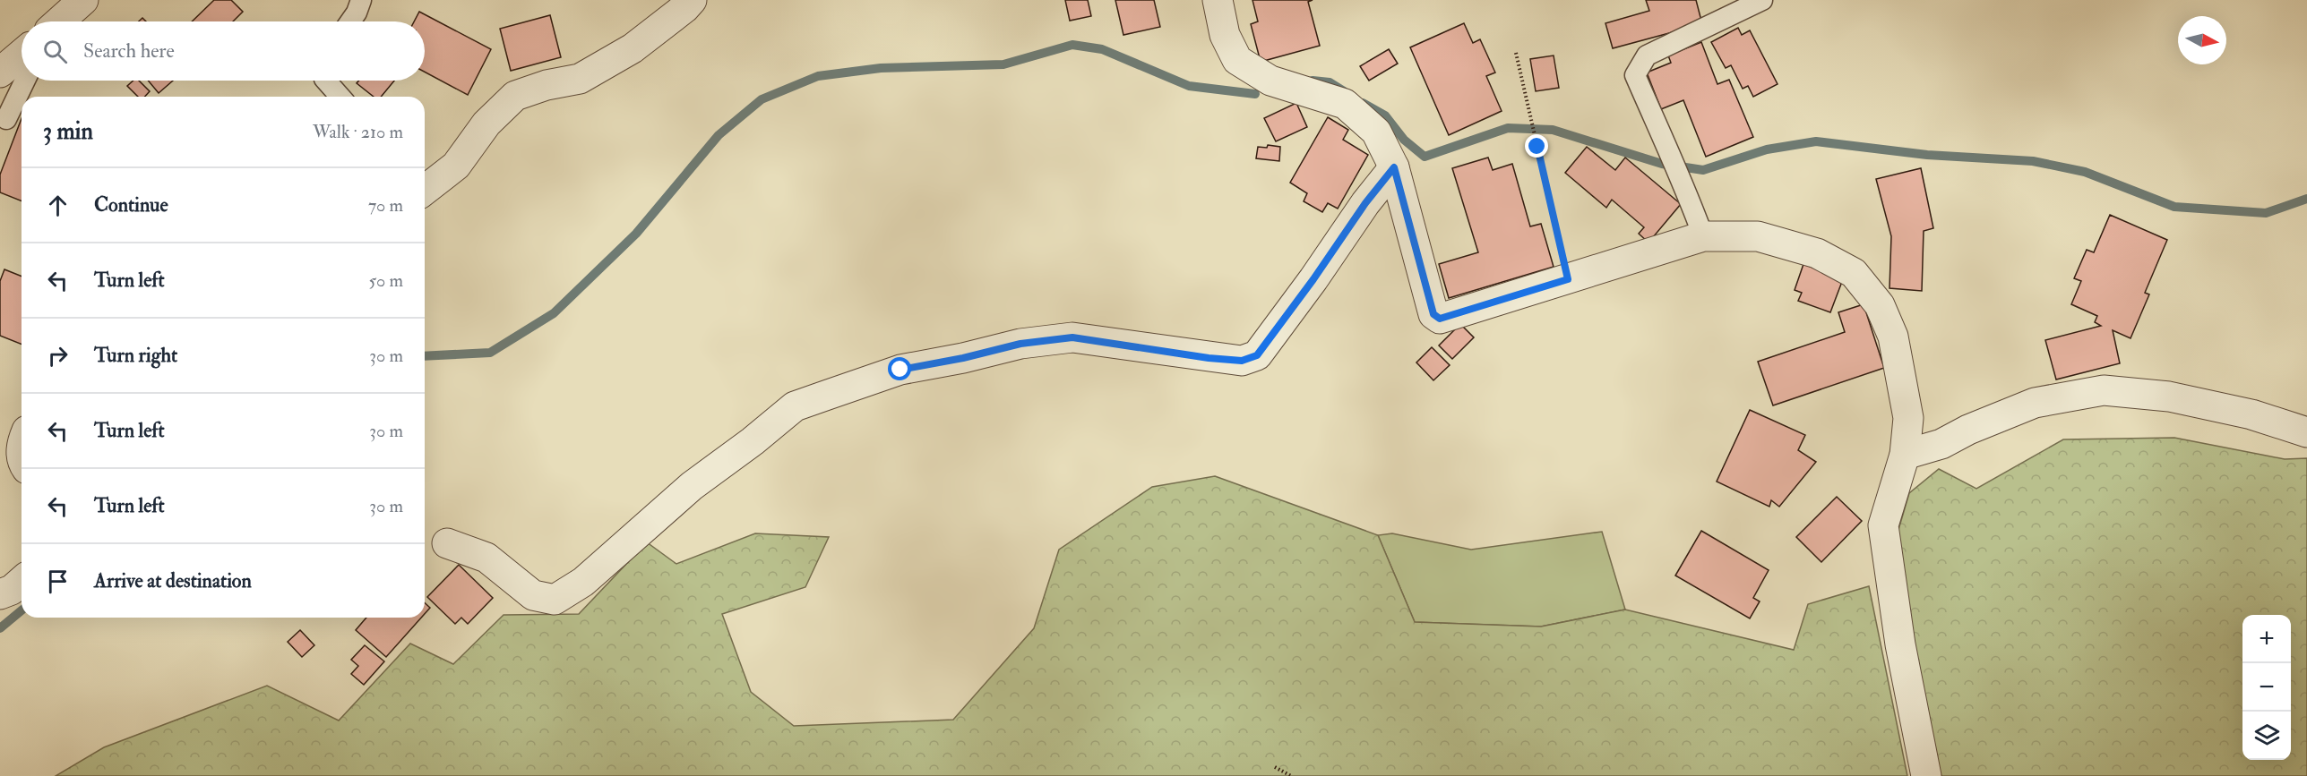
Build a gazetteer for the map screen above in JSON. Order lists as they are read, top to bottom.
{
  "north": "right",
  "page": {
    "search": "Search here",
    "heading": ["3 min", "Walk · 210 m"],
    "list": [
      ["Continue", "70 m"],
      ["Turn left", "50 m"],
      ["Turn right", "30 m"],
      ["Turn left", "30 m"],
      ["Turn left", "30 m"],
      "Arrive at destination"
    ],
    "map_buttons": ["+", "−"]
  }
}
